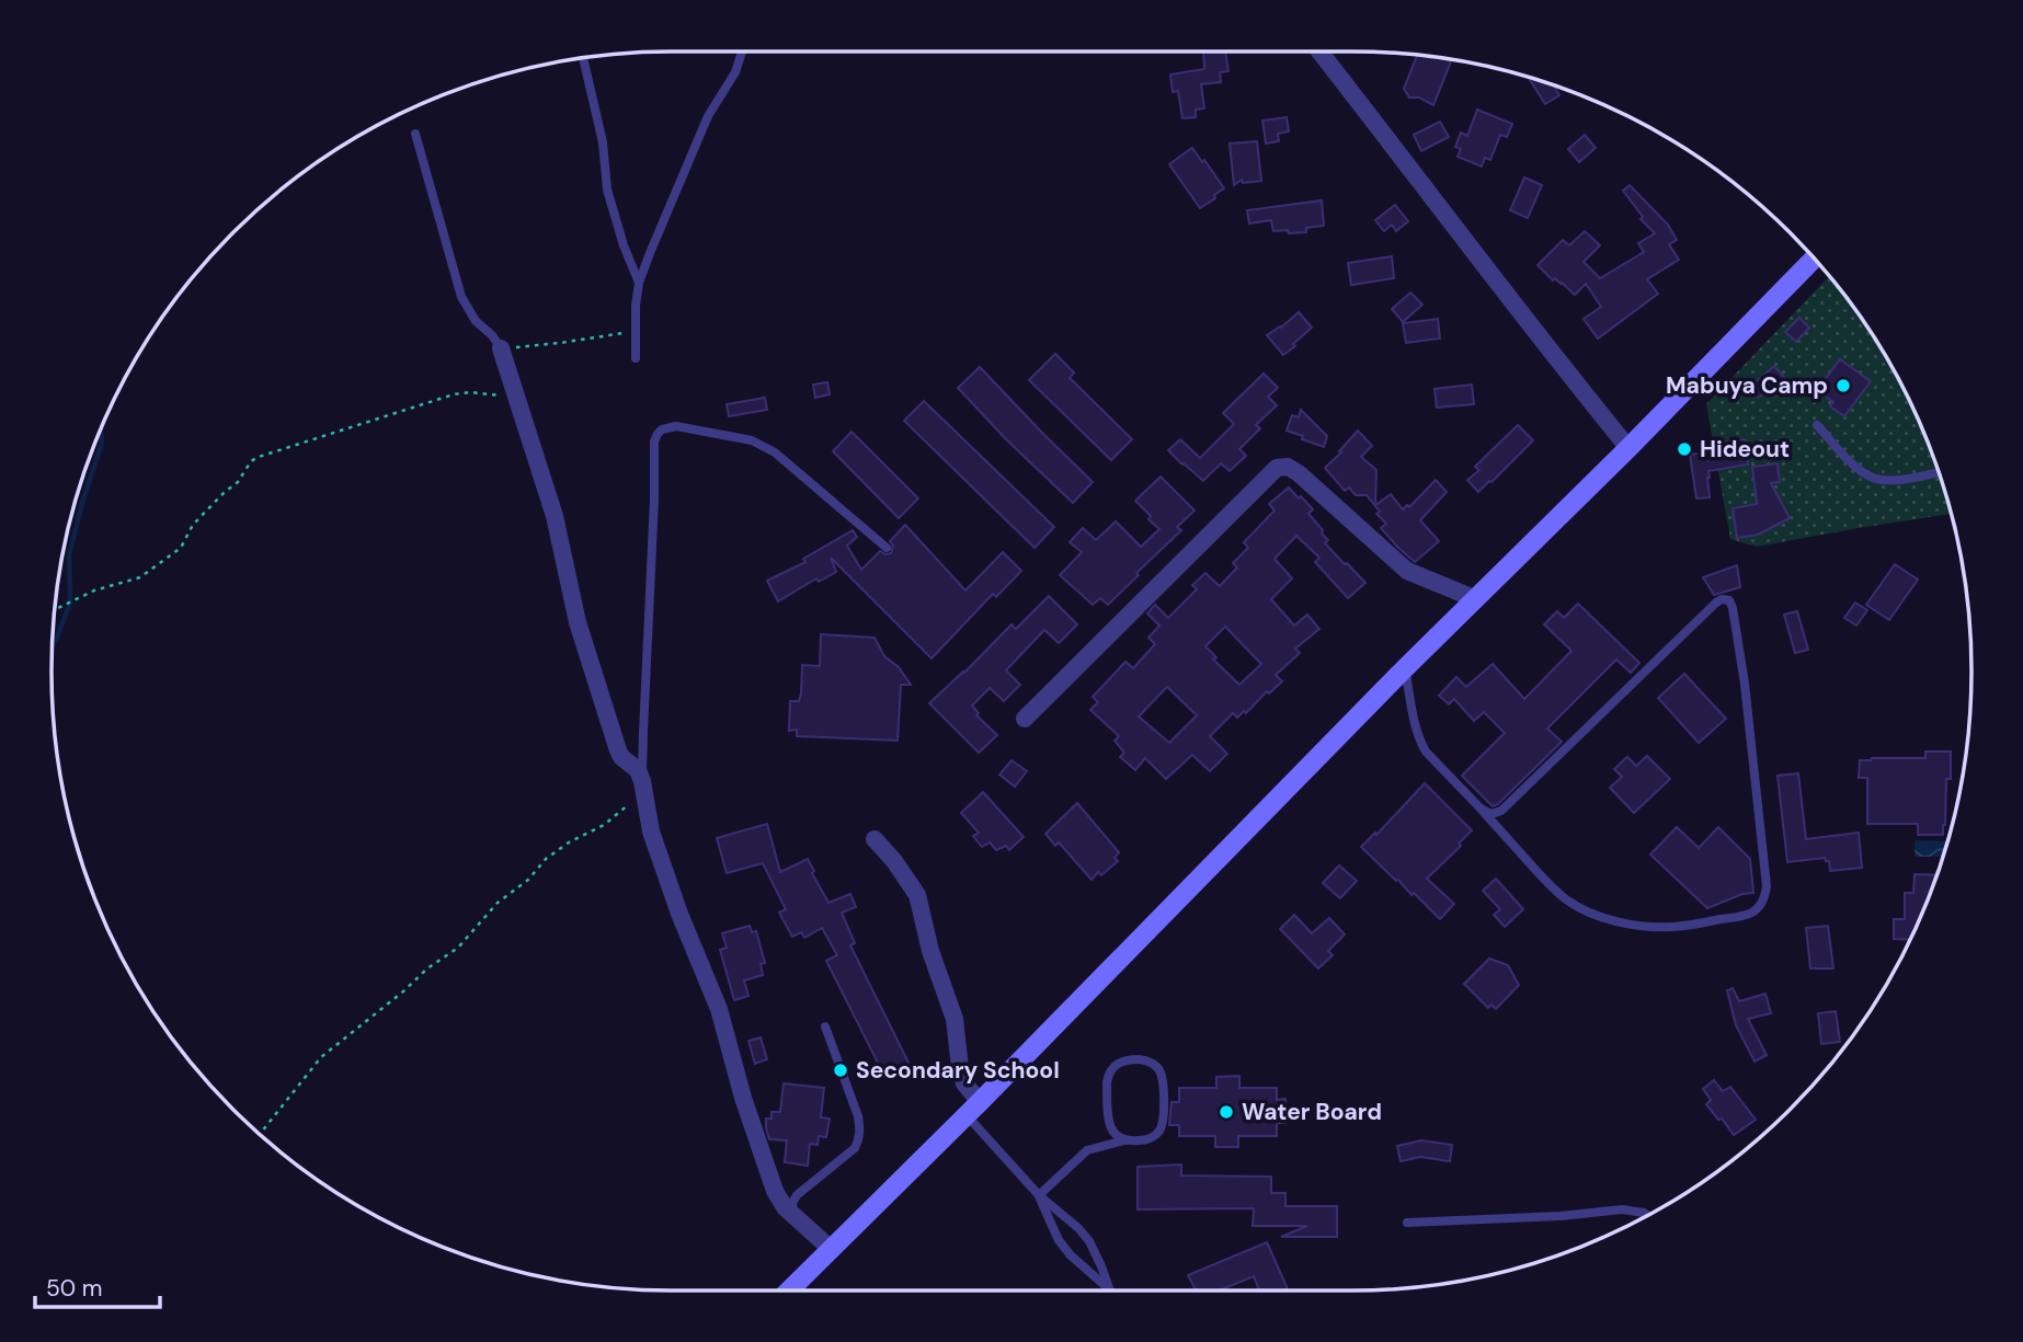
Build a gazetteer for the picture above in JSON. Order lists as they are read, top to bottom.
{
  "places": [
    "Mabuya Camp",
    "Hideout",
    "Secondary School",
    "Water Board"
  ],
  "scale_bar": "50 m"
}
